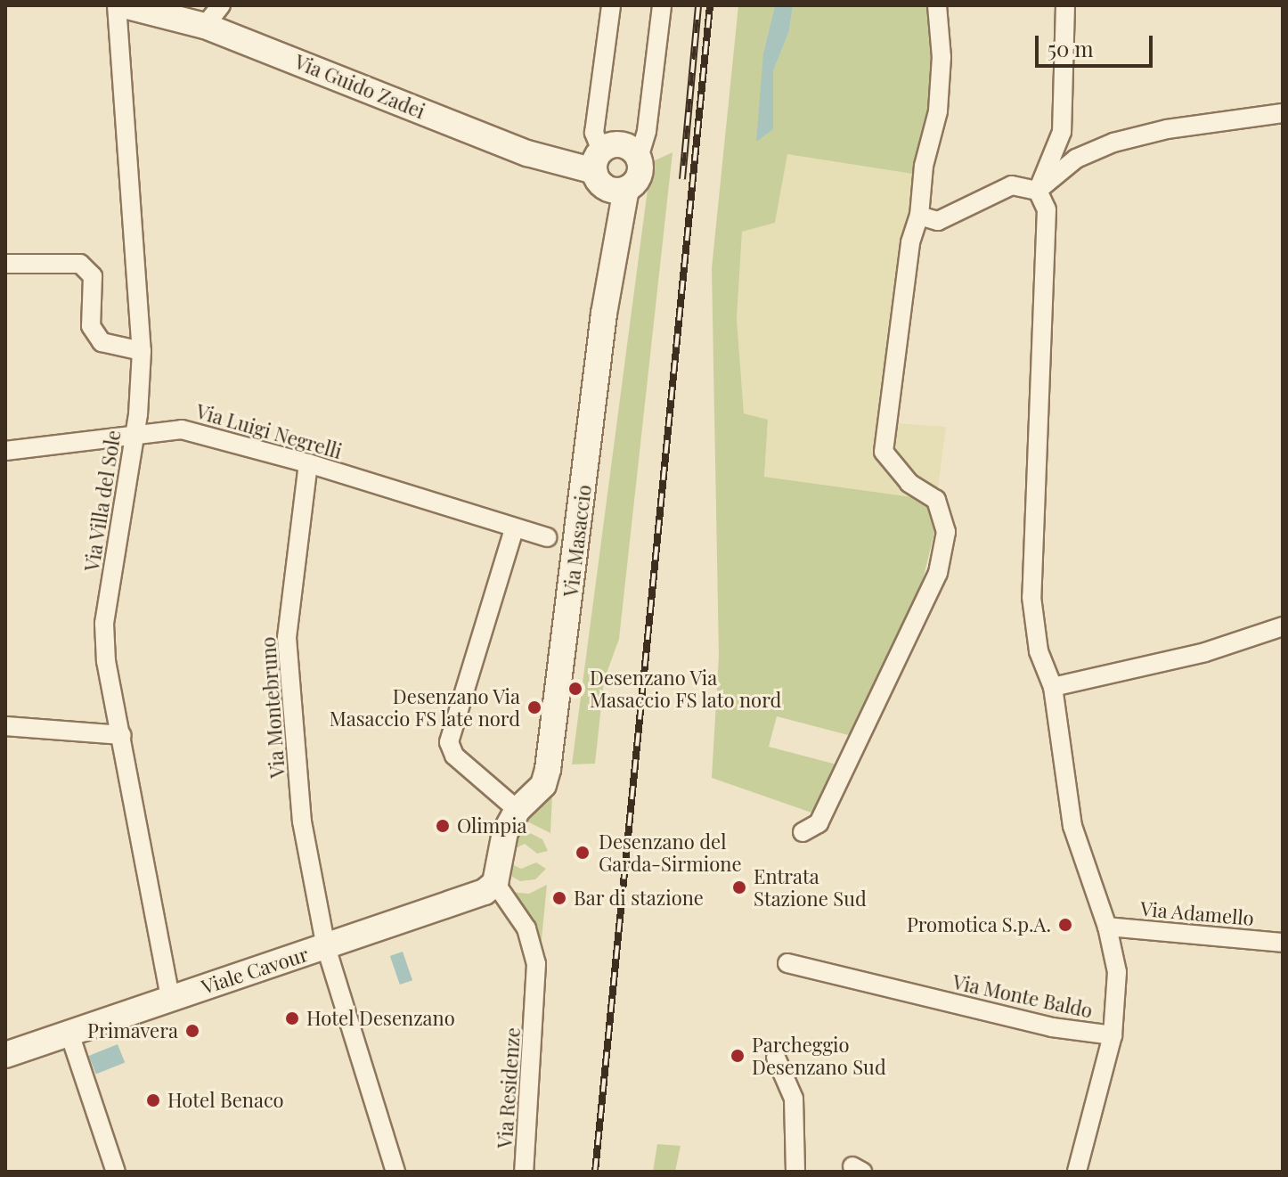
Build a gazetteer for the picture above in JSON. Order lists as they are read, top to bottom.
{
  "streets": {
    "street": [
      "Via Guido Zadei",
      "Via Luigi Negrelli",
      "Via Villa del Sole",
      "Via Masaccio",
      "Via Montebruno",
      "Via Adamello",
      "Viale Cavour",
      "Via Monte Baldo",
      "Via Residenze"
    ]
  },
  "crossings": [
    ["Via Guido Zadei", "Via Masaccio"],
    ["Via Luigi Negrelli", "Via Villa del Sole"],
    ["Via Luigi Negrelli", "Via Montebruno"],
    ["Via Villa del Sole", "Viale Cavour"],
    ["Via Masaccio", "Viale Cavour"],
    ["Via Masaccio", "Via Residenze"],
    ["Via Montebruno", "Viale Cavour"],
    ["Viale Cavour", "Via Residenze"]
  ],
  "places": [
    "Desenzano Via Masaccio FS lato nord",
    "Desenzano Via Masaccio FS late nord",
    "Olimpia",
    "Desenzano del Garda-Sirmione",
    "Entrata Stazione Sud",
    "Bar di stazione",
    "Promotica S.p.A.",
    "Hotel Desenzano",
    "Primavera",
    "Parcheggio Desenzano Sud",
    "Hotel Benaco"
  ],
  "scale_bar": "50 m"
}
